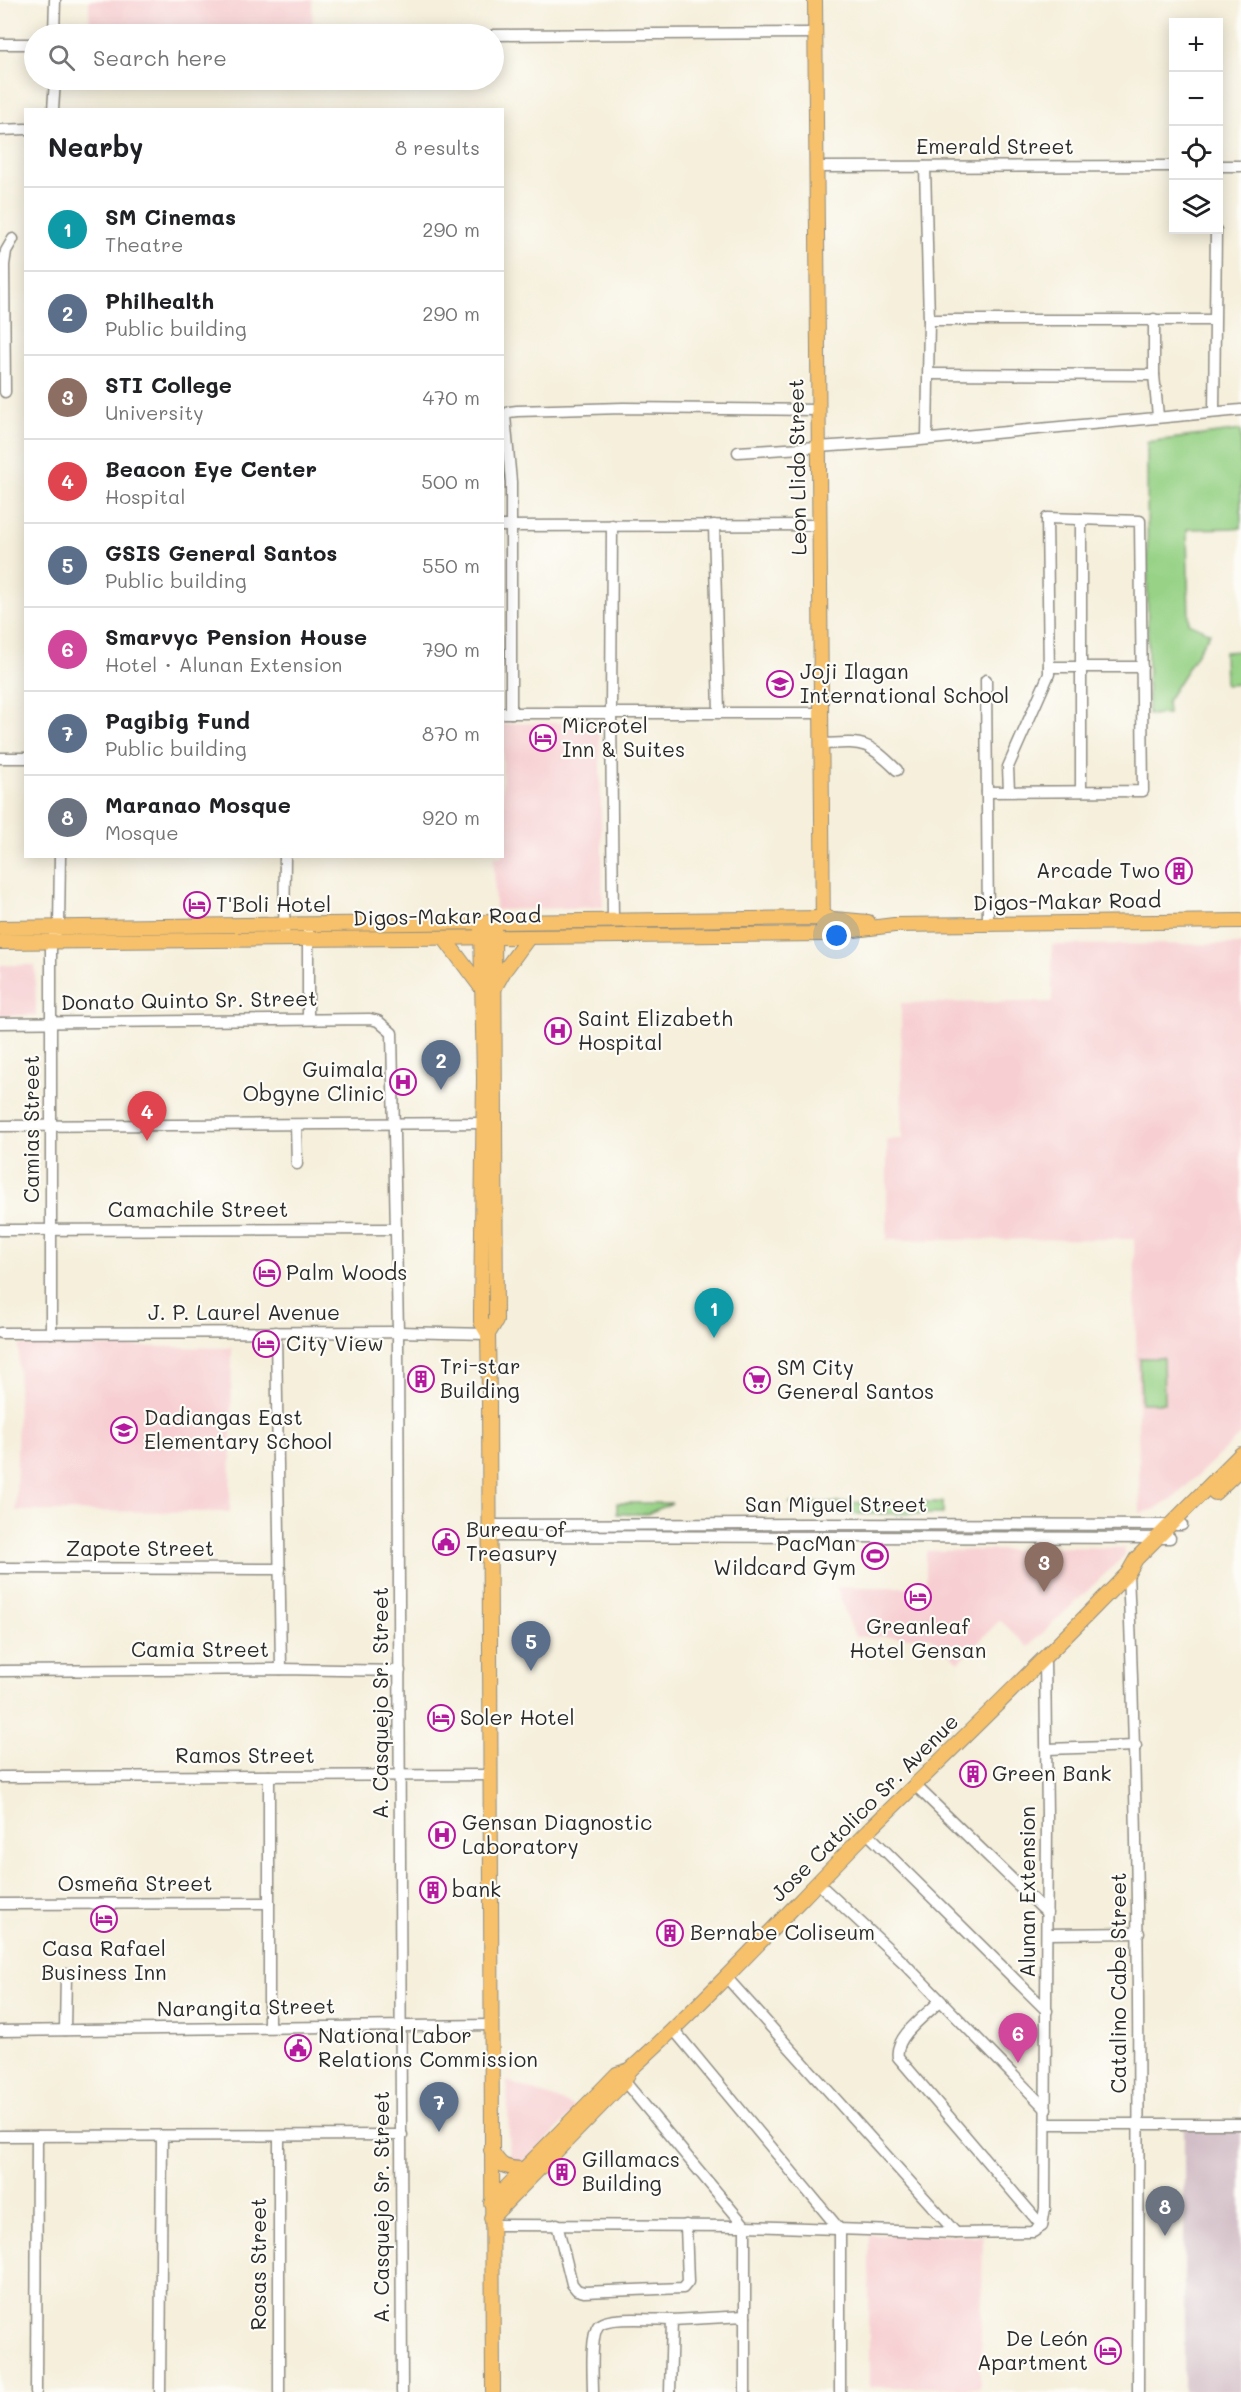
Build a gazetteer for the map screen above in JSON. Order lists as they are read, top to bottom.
{
  "streets": {
    "main road": ["Leon Llido Street", "Digos-Makar Road", "Jose Catolico Sr. Avenue"],
    "street": [
      "Emerald Street",
      "Donato Quinto Sr. Street",
      "Camias Street",
      "Camachile Street",
      "J. P. Laurel Avenue",
      "San Miguel Street",
      "Zapote Street",
      "Camia Street",
      "A. Casquejo Sr. Street",
      "Ramos Street",
      "Osmeña Street",
      "Alunan Extension",
      "Catalino Cabe Street",
      "Narangita Street",
      "Rosas Street"
    ]
  },
  "crossings": [
    ["Emerald Street", "Leon Llido Street"],
    ["Leon Llido Street", "Digos-Makar Road"],
    ["Digos-Makar Road", "Camias Street"],
    ["Donato Quinto Sr. Street", "Camias Street"],
    ["Donato Quinto Sr. Street", "A. Casquejo Sr. Street"],
    ["Camias Street", "Camachile Street"],
    ["Camias Street", "J. P. Laurel Avenue"],
    ["Camachile Street", "A. Casquejo Sr. Street"],
    ["J. P. Laurel Avenue", "A. Casquejo Sr. Street"],
    ["San Miguel Street", "Jose Catolico Sr. Avenue"],
    ["Camia Street", "A. Casquejo Sr. Street"],
    ["A. Casquejo Sr. Street", "Ramos Street"],
    ["A. Casquejo Sr. Street", "Narangita Street"],
    ["Jose Catolico Sr. Avenue", "Alunan Extension"],
    ["Jose Catolico Sr. Avenue", "Catalino Cabe Street"]
  ],
  "places": {
    "school or university": ["Joji Ilagan International School", "Dadiangas East Elementary School"],
    "hotel": [
      "Microtel Inn & Suites",
      "T'Boli Hotel",
      "Palm Woods",
      "City View",
      "Greanleaf Hotel Gensan",
      "Soler Hotel",
      "Casa Rafael Business Inn",
      "De León Apartment"
    ],
    "building": [
      "Arcade Two",
      "Tri-star Building",
      "Green Bank",
      "bank",
      "Bernabe Coliseum",
      "Gillamacs Building"
    ],
    "hospital": ["Saint Elizabeth Hospital", "Guimala Obgyne Clinic", "Gensan Diagnostic Laboratory"],
    "supermarket": ["SM City General Santos"],
    "public building": ["Bureau of Treasury", "National Labor Relations Commission"],
    "sports": ["PacMan Wildcard Gym"]
  },
  "page": {
    "map_buttons": ["+", "−"],
    "search": "Search here",
    "heading": ["Nearby", "8 results"],
    "list": [
      {
        "mark": "1",
        "name": "SM Cinemas",
        "note": "Theatre",
        "value": "290 m"
      },
      {
        "mark": "2",
        "name": "Philhealth",
        "note": "Public building",
        "value": "290 m"
      },
      {
        "mark": "3",
        "name": "STI College",
        "note": "University",
        "value": "470 m"
      },
      {
        "mark": "4",
        "name": "Beacon Eye Center",
        "note": "Hospital",
        "value": "500 m"
      },
      {
        "mark": "5",
        "name": "GSIS General Santos",
        "note": "Public building",
        "value": "550 m"
      },
      {
        "mark": "6",
        "name": "Smarvyc Pension House",
        "note": "Hotel · Alunan Extension",
        "value": "790 m"
      },
      {
        "mark": "7",
        "name": "Pagibig Fund",
        "note": "Public building",
        "value": "870 m"
      },
      {
        "mark": "8",
        "name": "Maranao Mosque",
        "note": "Mosque",
        "value": "920 m"
      }
    ],
    "pins": [
      "2",
      "4",
      "1",
      "3",
      "5",
      "6",
      "7",
      "8"
    ]
  }
}
